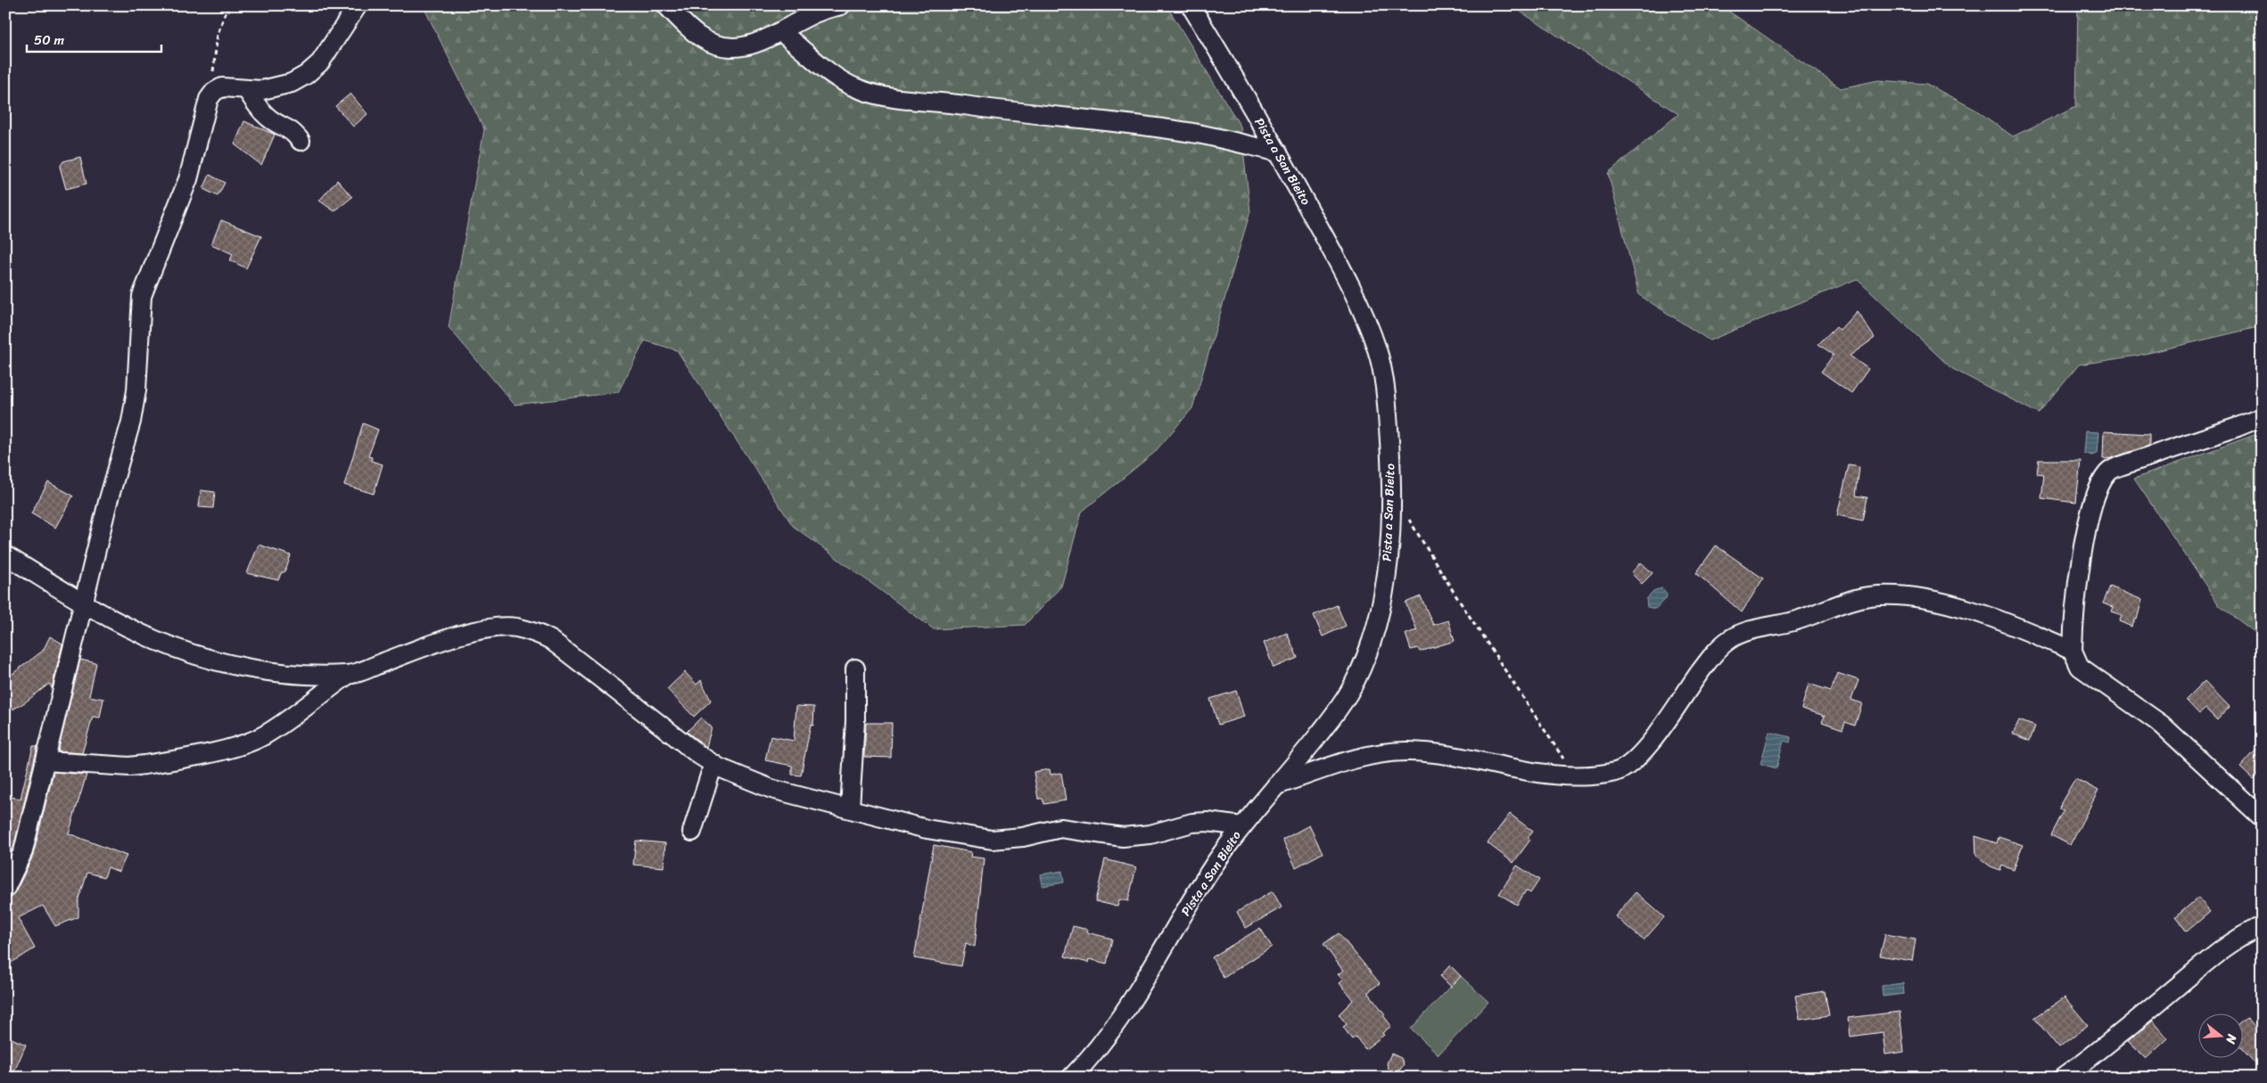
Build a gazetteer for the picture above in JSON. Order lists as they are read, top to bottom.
{
  "streets": {
    "street": ["Pista a San Bieito"]
  },
  "scale_bar": "50 m",
  "north": "right"
}
